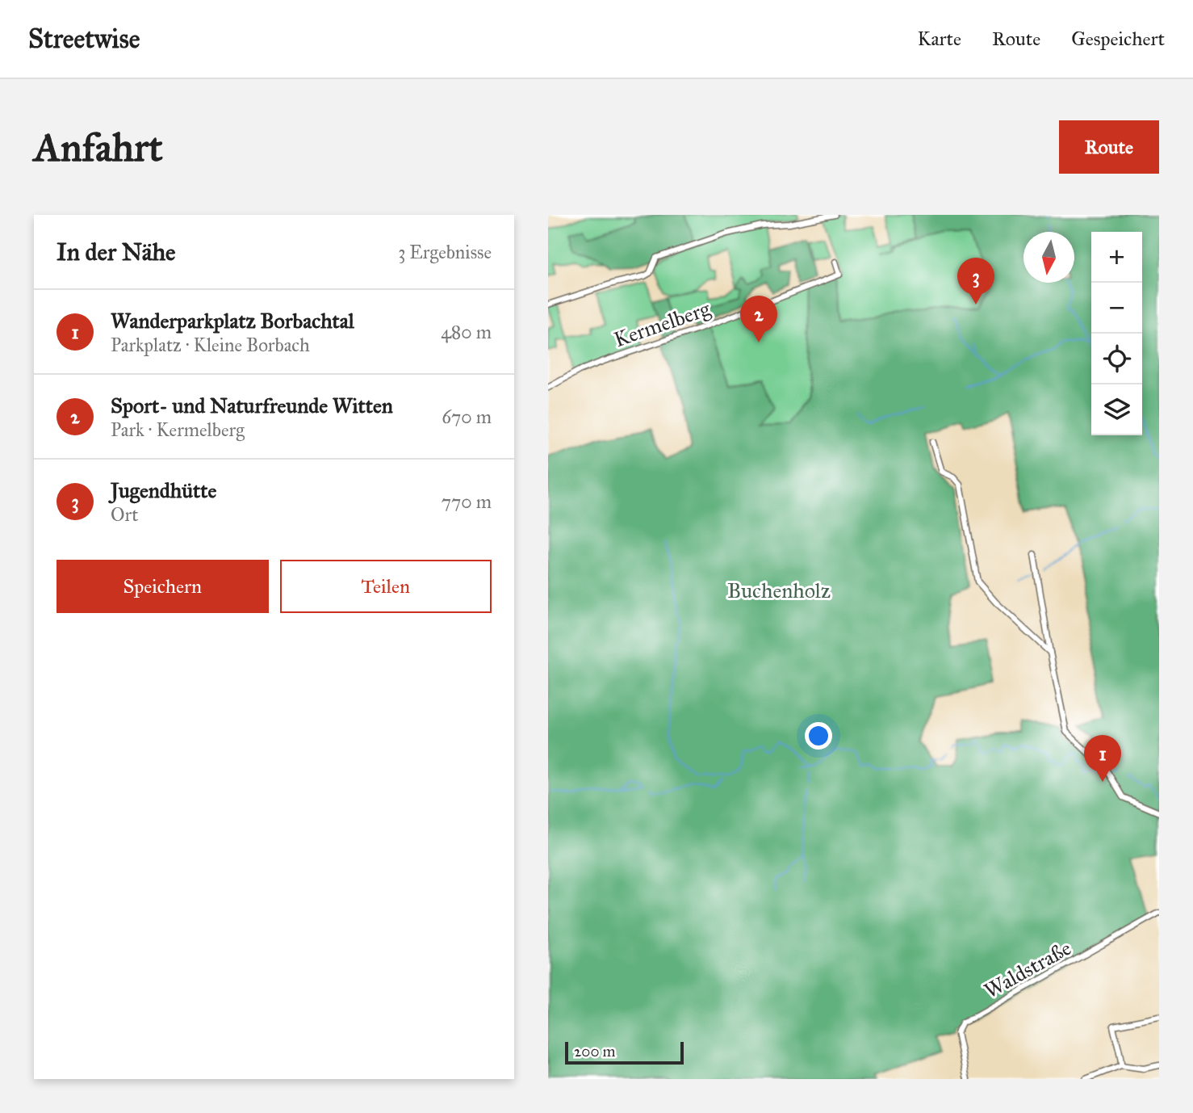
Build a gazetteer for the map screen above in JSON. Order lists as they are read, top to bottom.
{
  "streets": {
    "street": ["Kermelberg", "Waldstraße"]
  },
  "parks": ["Buchenholz"],
  "scale_bar": "200 m",
  "north": "bottom",
  "page": {
    "header": "Streetwise",
    "nav": ["Karte", "Route", "Gespeichert"],
    "buttons": [
      "Route",
      ["Speichern", "Teilen"]
    ],
    "title": "Anfahrt",
    "heading": ["In der Nähe", "3 Ergebnisse"],
    "map_buttons": ["+", "−"],
    "pins": ["3", "2", "1"],
    "list": [
      {
        "mark": "1",
        "name": "Wanderparkplatz Borbachtal",
        "note": "Parkplatz · Kleine Borbach",
        "value": "480 m"
      },
      {
        "mark": "2",
        "name": "Sport- und Naturfreunde Witten",
        "note": "Park · Kermelberg",
        "value": "670 m"
      },
      {
        "mark": "3",
        "name": "Jugendhütte",
        "note": "Ort",
        "value": "770 m"
      }
    ],
    "scale": "200 m"
  }
}
